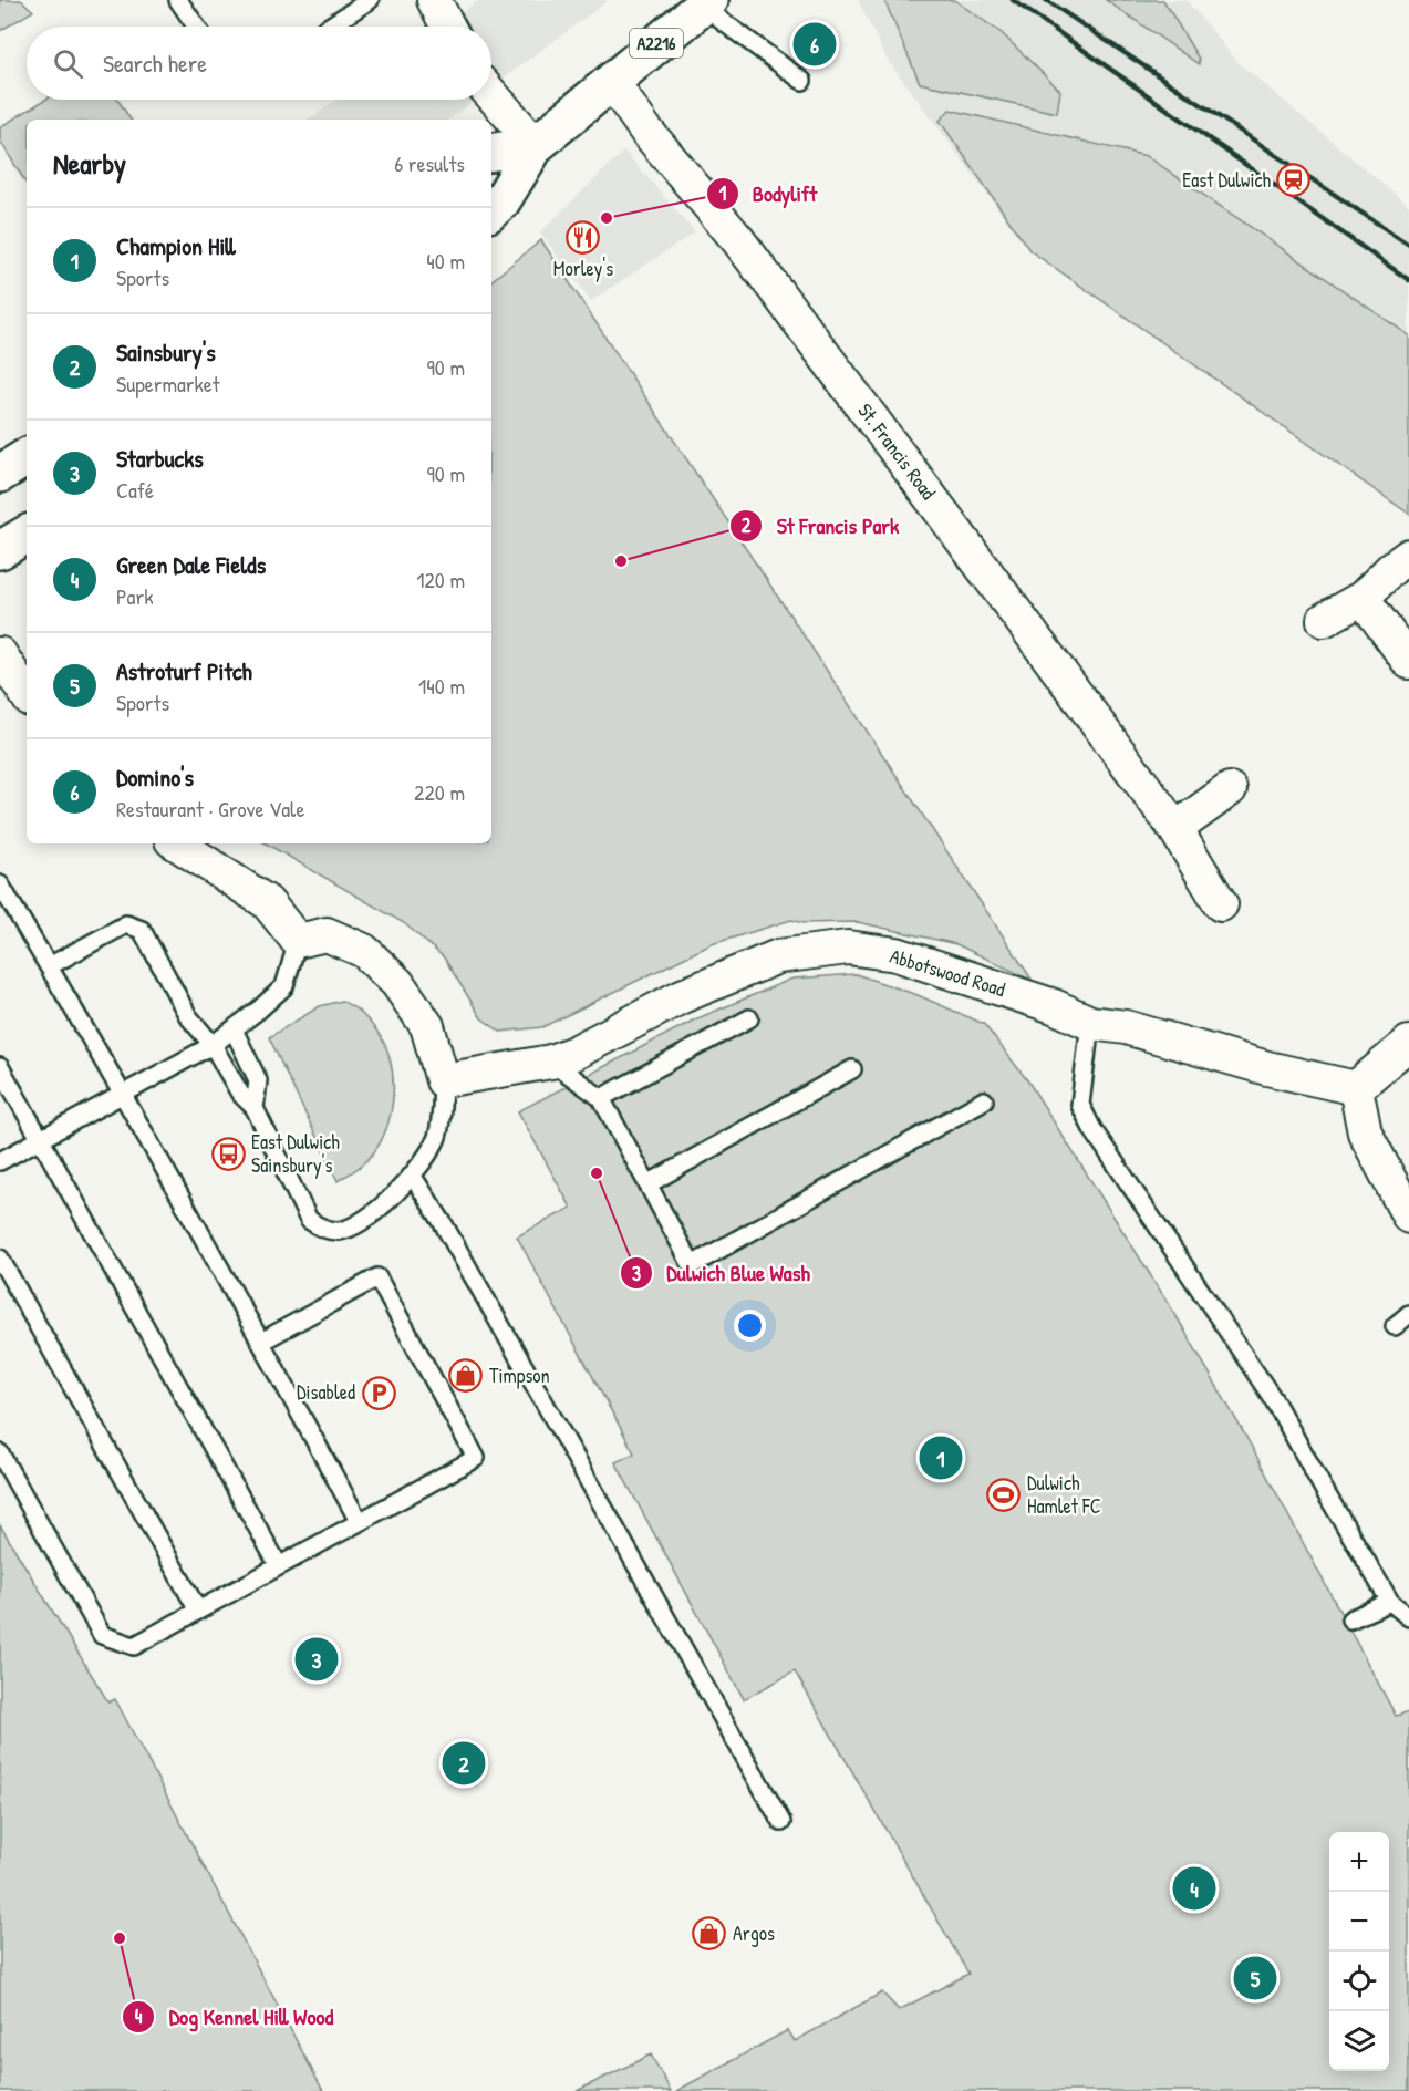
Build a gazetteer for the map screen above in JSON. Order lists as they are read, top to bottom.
{
  "streets": {
    "main road": ["A2216"],
    "street": ["St. Francis Road", "Abbotswood Road"]
  },
  "crossings": [
    ["A2216", "St. Francis Road"]
  ],
  "places": {
    "station": ["East Dulwich"],
    "other": [
      "Bodylift",
      "St Francis Park",
      "Dulwich Blue Wash",
      "Dog Kennel Hill Wood"
    ],
    "restaurant": ["Morley's"],
    "bus stop": ["East Dulwich Sainsbury's"],
    "shop": ["Timpson", "Argos"],
    "parking": ["Disabled"],
    "sports": ["Dulwich Hamlet FC"]
  },
  "page": {
    "pins": [
      "6",
      "1",
      "3",
      "2",
      "4",
      "5"
    ],
    "search": "Search here",
    "heading": ["Nearby", "6 results"],
    "list": [
      {
        "mark": "1",
        "name": "Champion Hill",
        "note": "Sports",
        "value": "40 m"
      },
      {
        "mark": "2",
        "name": "Sainsbury's",
        "note": "Supermarket",
        "value": "90 m"
      },
      {
        "mark": "3",
        "name": "Starbucks",
        "note": "Café",
        "value": "90 m"
      },
      {
        "mark": "4",
        "name": "Green Dale Fields",
        "note": "Park",
        "value": "120 m"
      },
      {
        "mark": "5",
        "name": "Astroturf Pitch",
        "note": "Sports",
        "value": "140 m"
      },
      {
        "mark": "6",
        "name": "Domino's",
        "note": "Restaurant · Grove Vale",
        "value": "220 m"
      }
    ],
    "map_buttons": ["+", "−"]
  }
}
